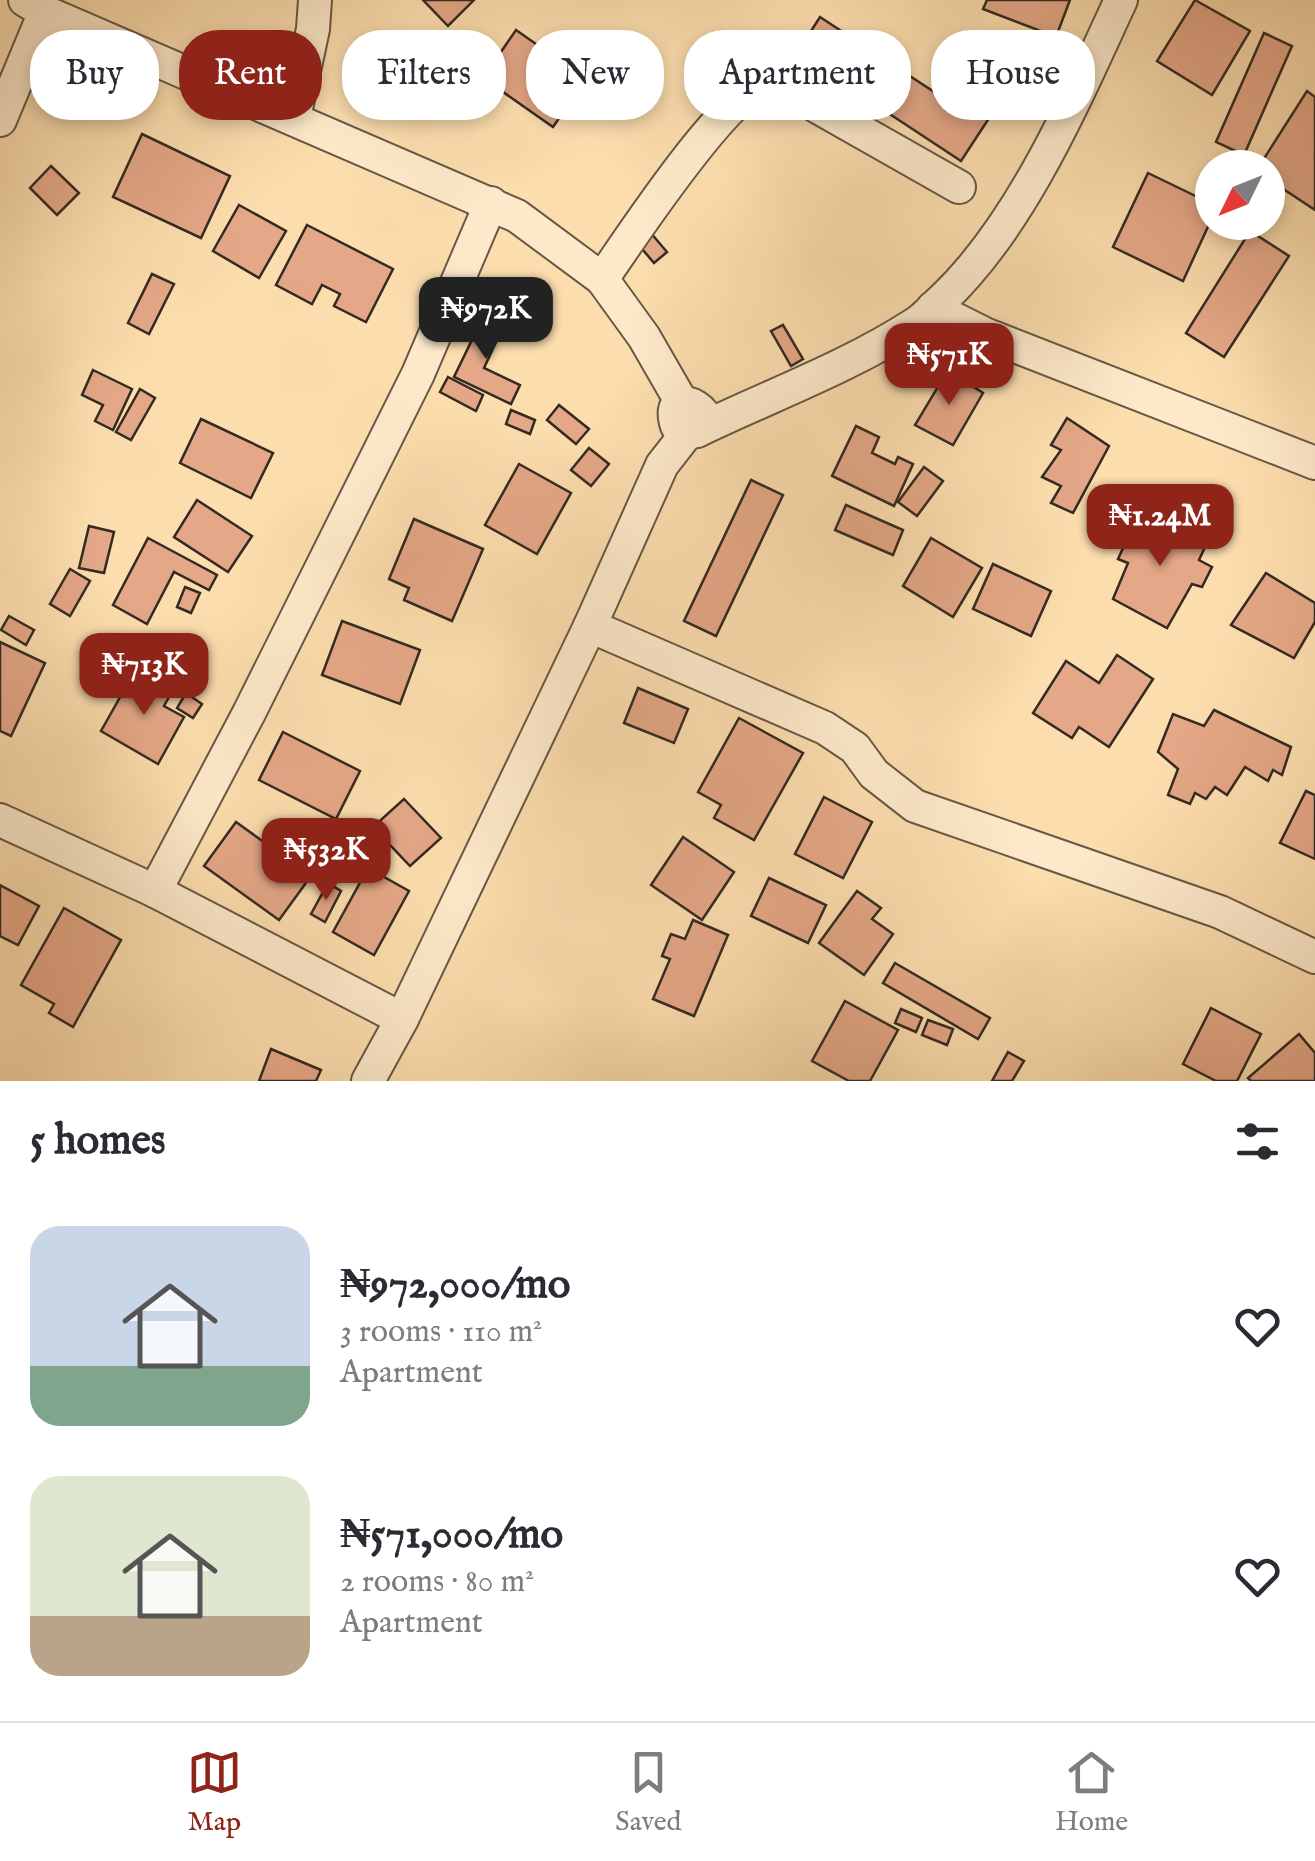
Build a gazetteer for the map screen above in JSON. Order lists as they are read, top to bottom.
{
  "north": "bottom left",
  "page": {
    "chip": [
      "Buy",
      "Rent",
      "Filters",
      "New",
      "Apartment",
      "House"
    ],
    "price": [
      "₦972K",
      "₦571K",
      "₦1.24M",
      "₦713K",
      "₦532K"
    ],
    "heading": "5 homes",
    "list": [
      {
        "name": "₦972,000/mo",
        "note": "3 rooms · 110 m² · Apartment"
      },
      {
        "name": "₦571,000/mo",
        "note": "2 rooms · 80 m² · Apartment"
      }
    ],
    "tabs": ["Map", "Saved", "Home"]
  }
}
